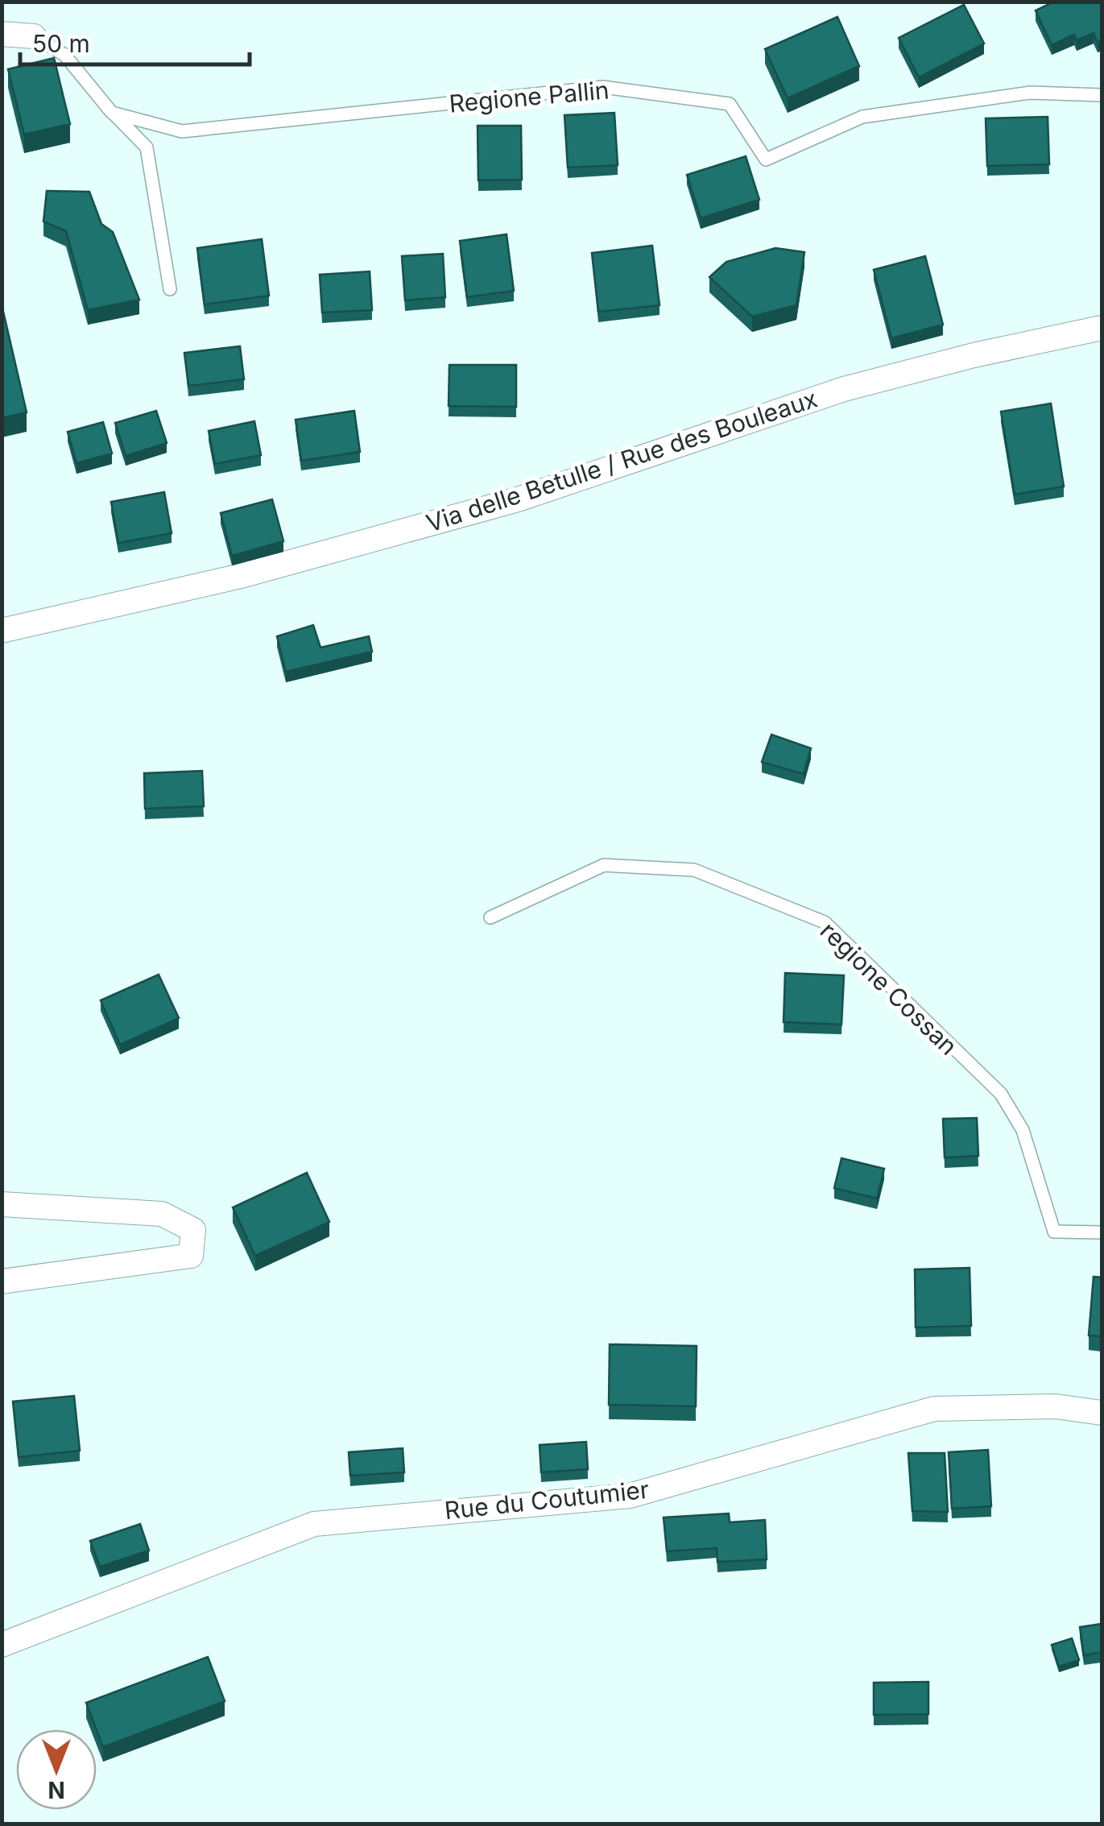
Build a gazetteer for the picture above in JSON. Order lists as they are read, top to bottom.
{
  "streets": {
    "street": ["Via delle Betulle / Rue des Bouleaux", "Rue du Coutumier"],
    "lane": ["Regione Pallin", "regione Cossan"]
  },
  "scale_bar": "50 m",
  "north": "bottom"
}
